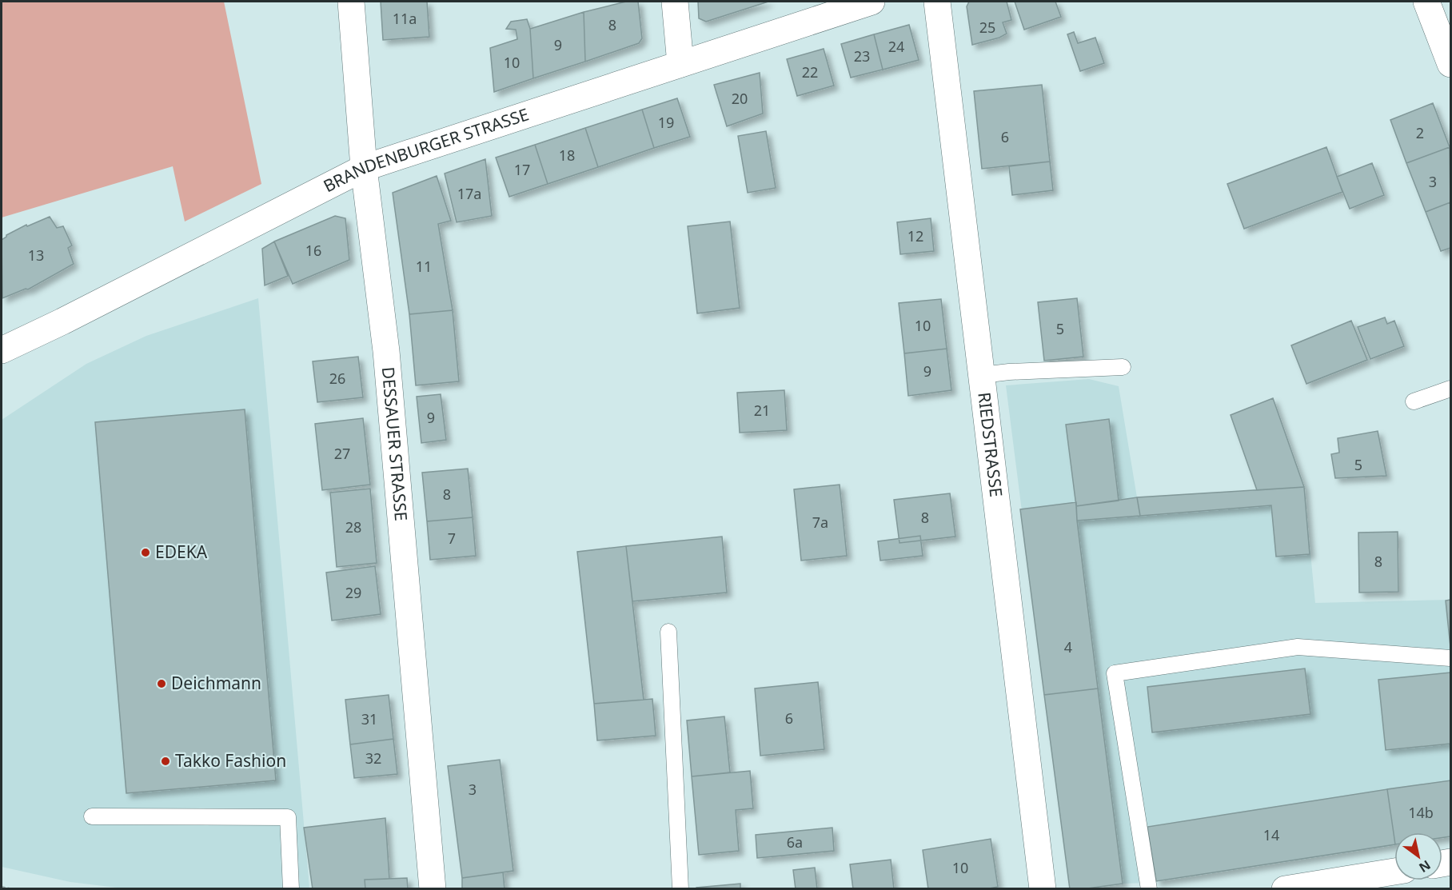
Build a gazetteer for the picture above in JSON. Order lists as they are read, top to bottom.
{
  "streets": {
    "street": ["BRANDENBURGER STRASSE", "DESSAUER STRASSE", "RIEDSTRASSE"]
  },
  "crossings": [
    ["BRANDENBURGER STRASSE", "DESSAUER STRASSE"]
  ],
  "places": ["EDEKA", "Deichmann", "Takko Fashion"],
  "house_numbers": [
    "11a",
    "8",
    "25",
    "9",
    "24",
    "23",
    "10",
    "22",
    "20",
    "19",
    "2",
    "6",
    "18",
    "17",
    "3",
    "17a",
    "12",
    "16",
    "13",
    "11",
    "10",
    "5",
    "9",
    "26",
    "21",
    "9",
    "27",
    "5",
    "8",
    "8",
    "7a",
    "28",
    "7",
    "8",
    "29",
    "4",
    "6",
    "31",
    "32",
    "3",
    "14b",
    "14",
    "6a",
    "10"
  ],
  "north": "bottom right"
}
